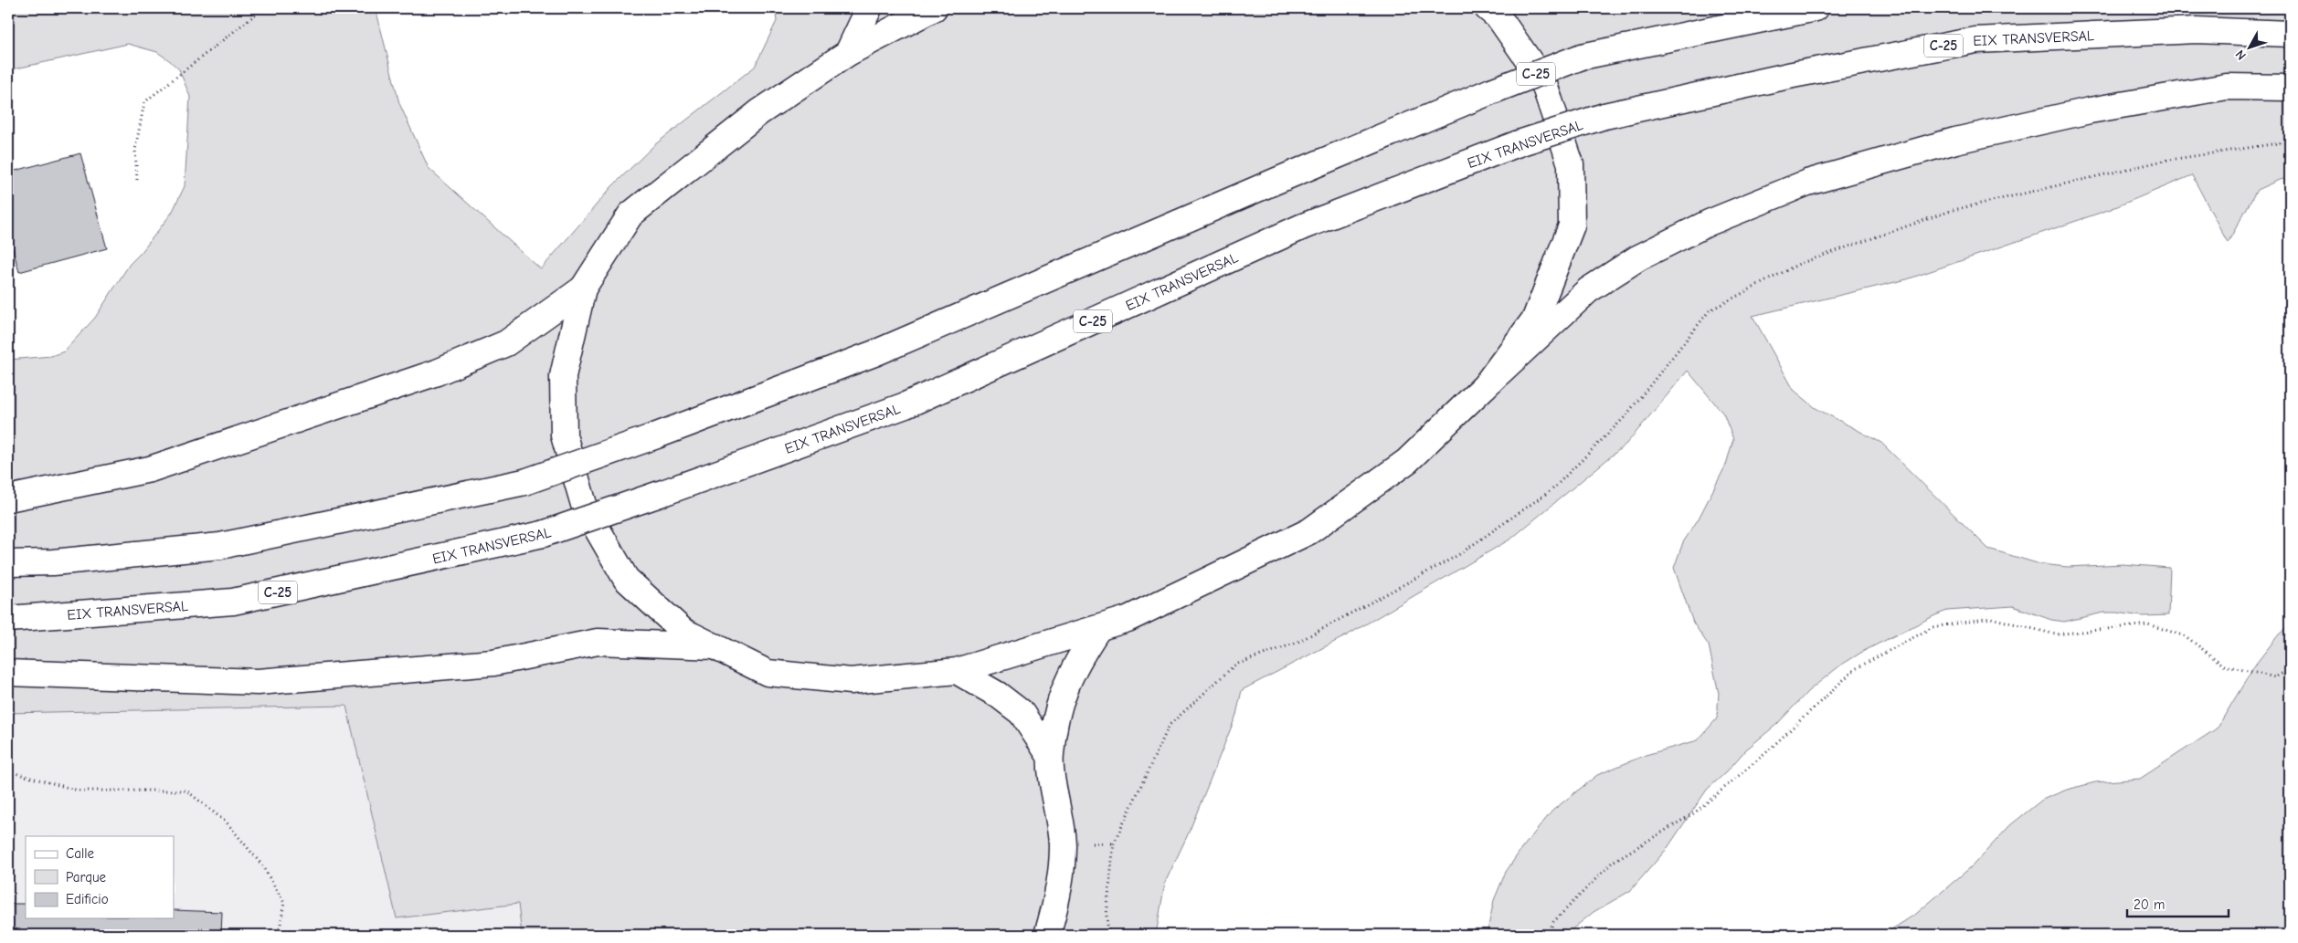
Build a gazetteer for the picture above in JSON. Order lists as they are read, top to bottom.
{
  "streets": {
    "main road": ["EIX TRANSVERSAL", "C-25"]
  },
  "legend": ["Calle", "Parque", "Edificio"],
  "scale_bar": "20 m",
  "north": "bottom left"
}
